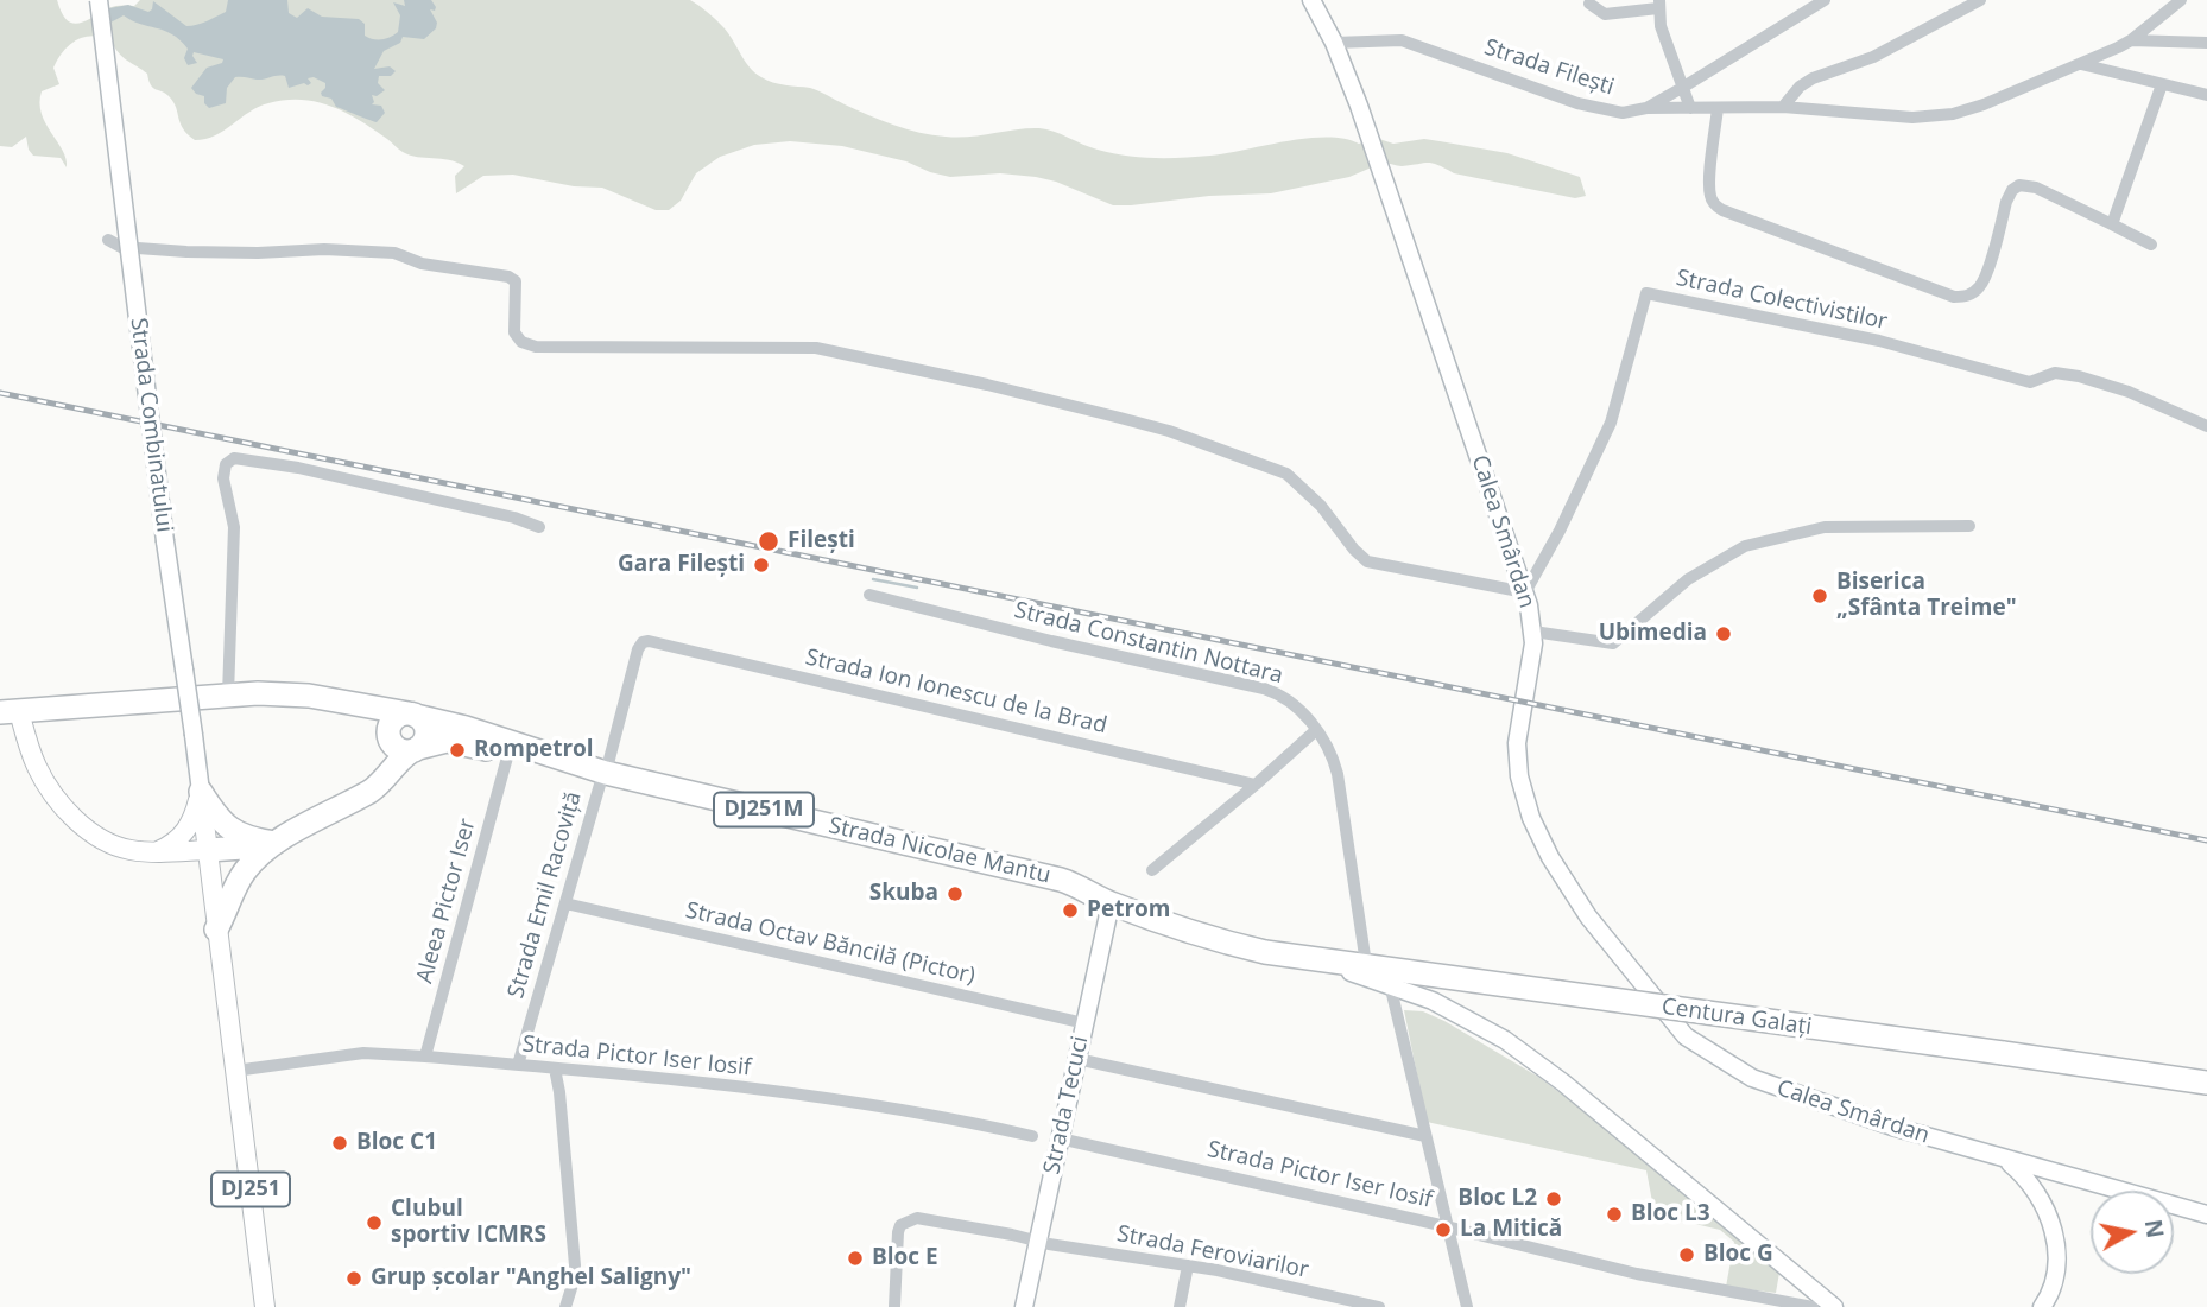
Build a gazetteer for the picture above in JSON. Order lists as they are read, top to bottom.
{
  "streets": {
    "highway": ["DJ251M", "Centura Galați"],
    "main road": [
      "Strada Combinatului",
      "Calea Smârdan",
      "Strada Tecuci",
      "DJ251"
    ],
    "street": [
      "Strada Filești",
      "Strada Colectivistilor",
      "Strada Constantin Nottara",
      "Strada Ion Ionescu de la Brad",
      "Strada Emil Racoviță",
      "Aleea Pictor Iser",
      "Strada Octav Băncilă (Pictor)",
      "Strada Pictor Iser Iosif",
      "Strada Feroviarilor"
    ]
  },
  "crossings": [
    ["Strada Filești", "Calea Smârdan"],
    ["Strada Colectivistilor", "Calea Smârdan"],
    ["Strada Combinatului", "Strada Pictor Iser Iosif"],
    ["Strada Constantin Nottara", "Centura Galați"],
    ["Strada Ion Ionescu de la Brad", "Strada Emil Racoviță"],
    ["DJ251M", "Strada Emil Racoviță"],
    ["DJ251M", "Aleea Pictor Iser"],
    ["DJ251M", "Centura Galați"],
    ["DJ251M", "Strada Tecuci"],
    ["Strada Emil Racoviță", "Strada Octav Băncilă (Pictor)"],
    ["Strada Emil Racoviță", "Strada Pictor Iser Iosif"],
    ["Aleea Pictor Iser", "Strada Pictor Iser Iosif"],
    ["Strada Octav Băncilă (Pictor)", "Strada Tecuci"],
    ["Strada Pictor Iser Iosif", "Strada Tecuci"],
    ["Strada Tecuci", "Strada Feroviarilor"]
  ],
  "places": [
    "Filești",
    "Gara Filești",
    "Biserica „Sfânta Treime\"",
    "Ubimedia",
    "Rompetrol",
    "Skuba",
    "Petrom",
    "Bloc C1",
    "Bloc L2",
    "Bloc L3",
    "Clubul sportiv ICMRS",
    "La Mitică",
    "Bloc G",
    "Bloc E",
    "Grup școlar \"Anghel Saligny\""
  ],
  "north": "right"
}
